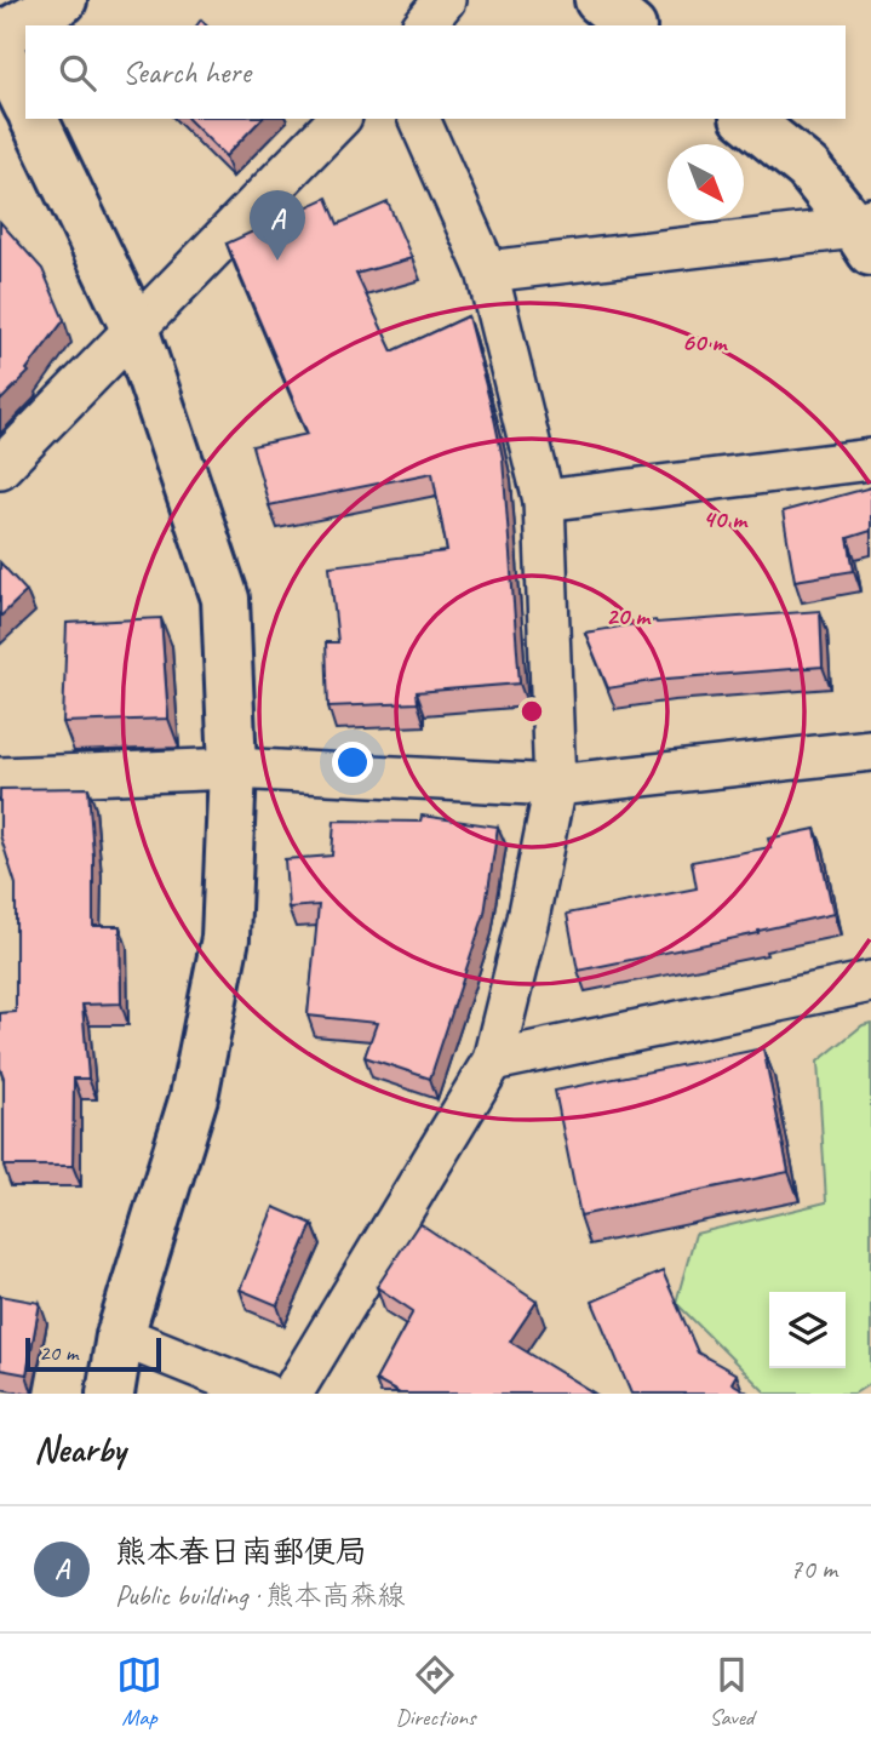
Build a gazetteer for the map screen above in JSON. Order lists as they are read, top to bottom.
{
  "scale_bar": "20 m",
  "north": "bottom right",
  "page": {
    "search": "Search here",
    "pins": "A",
    "scale": "20 m",
    "heading": "Nearby",
    "list": [
      {
        "mark": "A",
        "name": "熊本春日南郵便局",
        "note": "Public building · 熊本高森線",
        "value": "70 m"
      }
    ],
    "nav": ["Map", "Directions", "Saved"]
  },
  "rings": ["60 m", "40 m", "20 m"]
}
